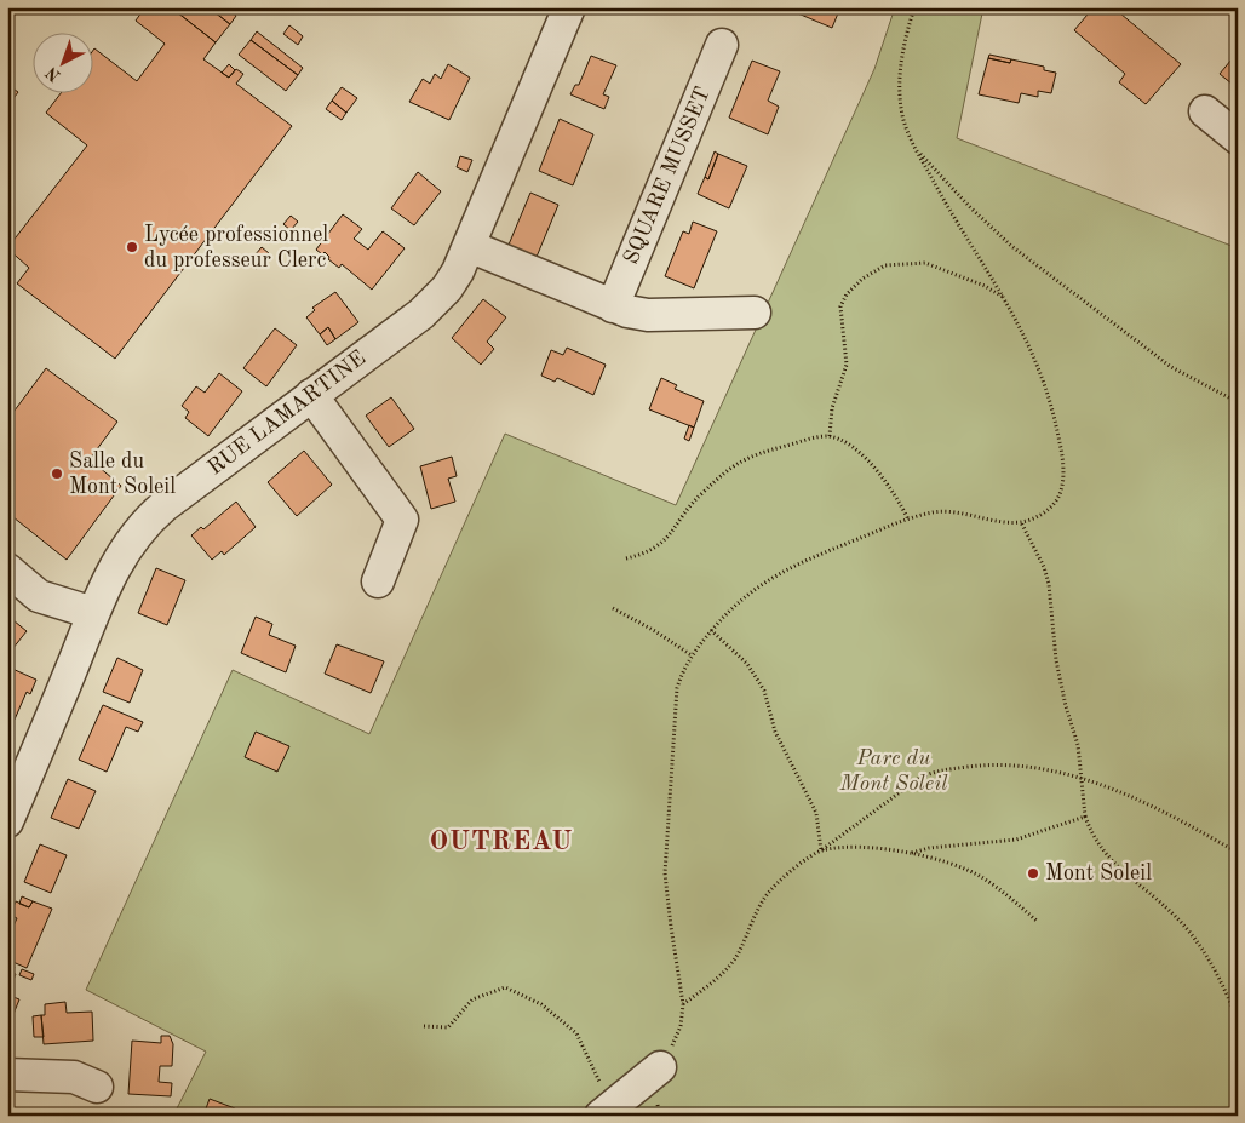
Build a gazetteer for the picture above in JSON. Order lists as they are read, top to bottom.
{
  "streets": {
    "street": ["SQUARE MUSSET", "RUE LAMARTINE"]
  },
  "districts": ["OUTREAU"],
  "parks": ["Parc du Mont Soleil"],
  "places": ["Lycée professionnel du professeur Clerc", "Salle du Mont Soleil", "Mont Soleil"],
  "north": "bottom left"
}
